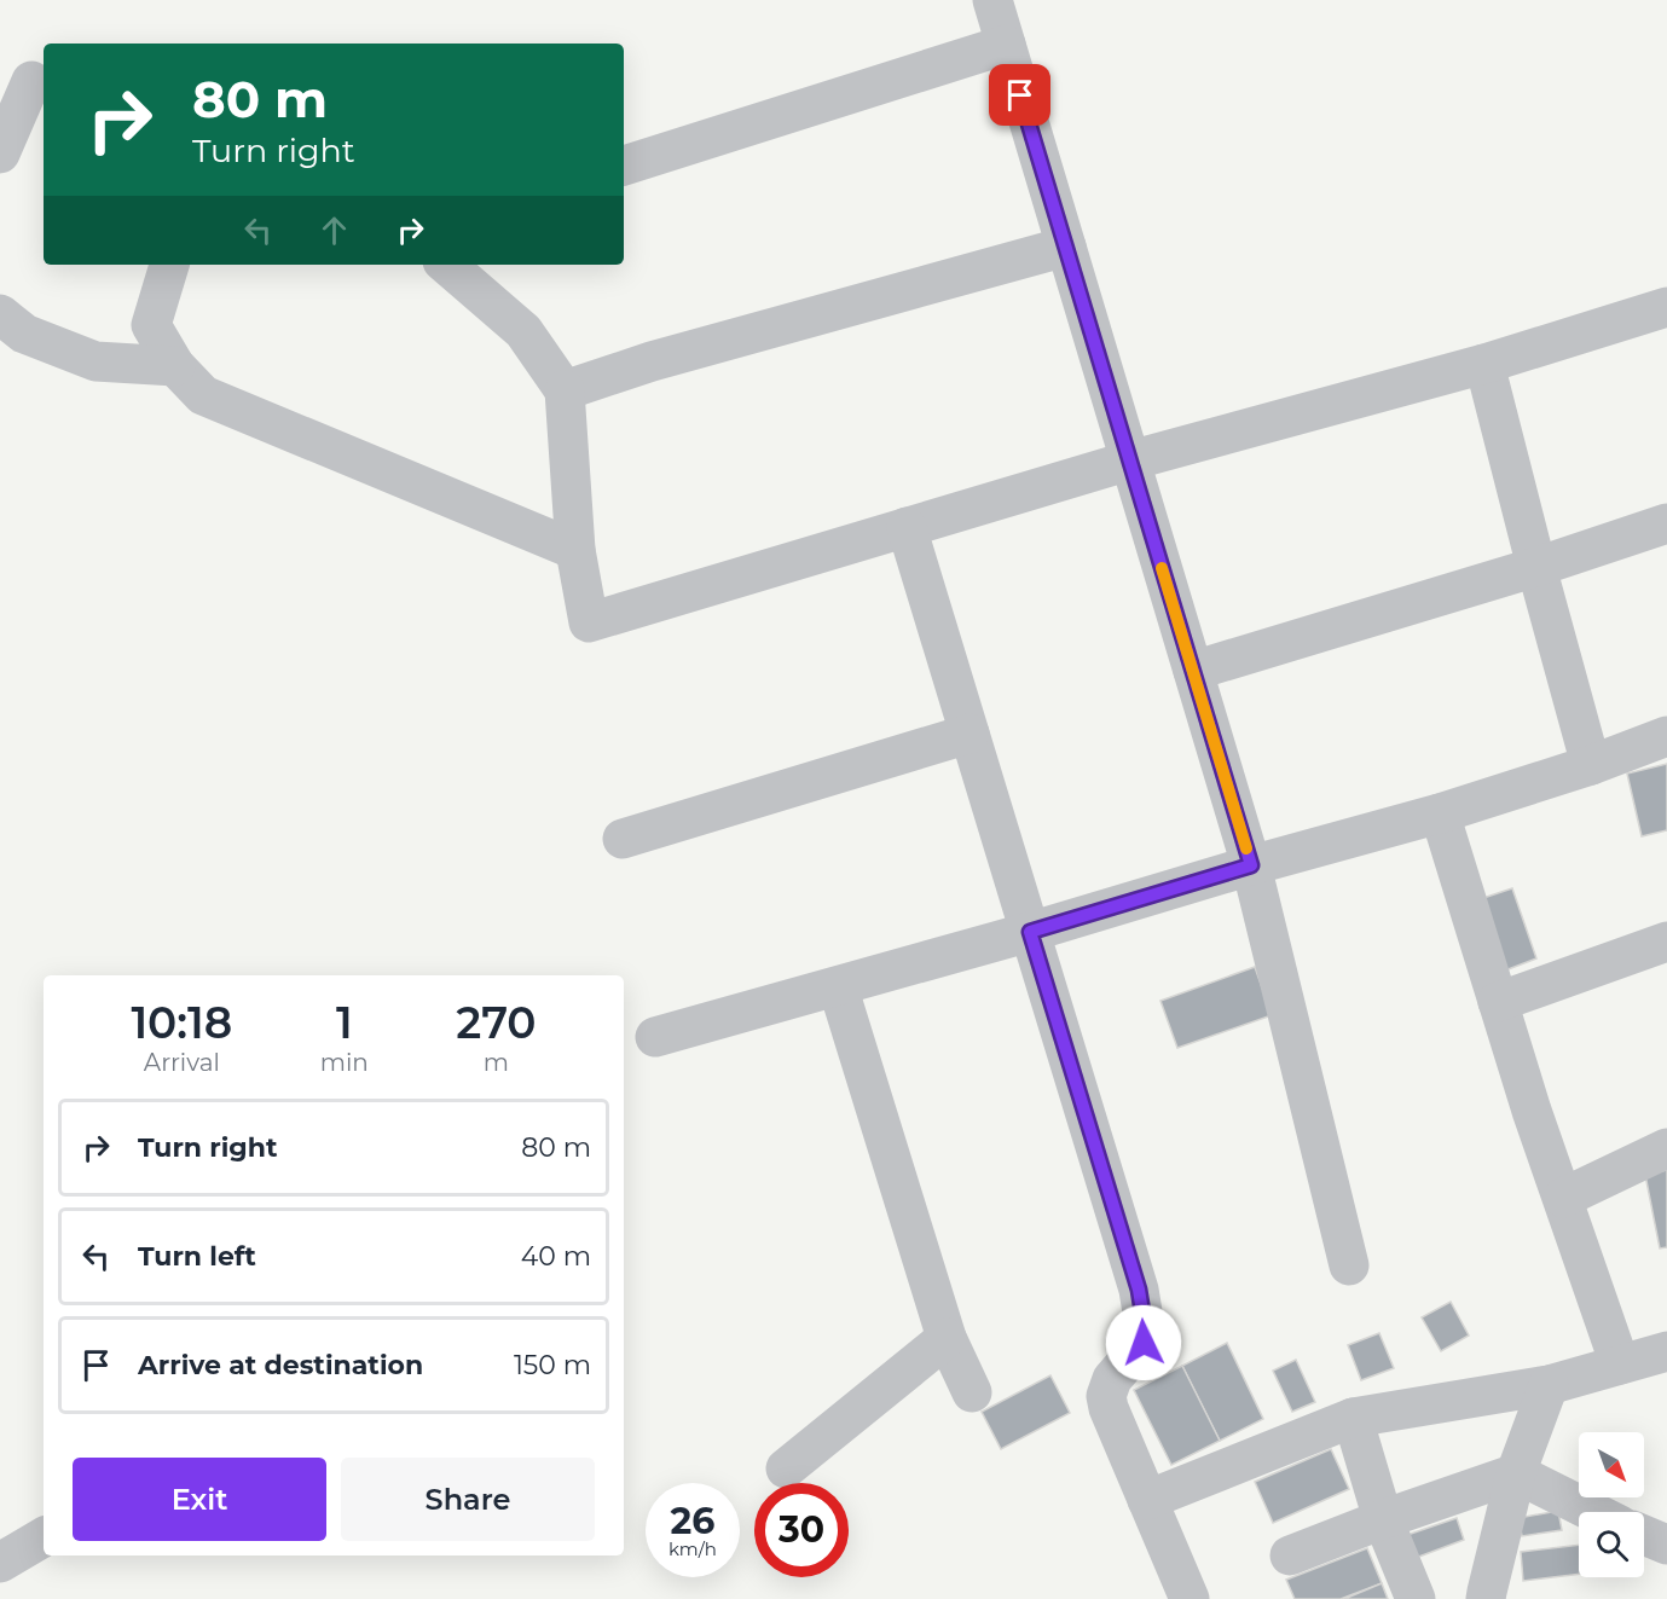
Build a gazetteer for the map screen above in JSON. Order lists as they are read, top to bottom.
{
  "north": "bottom right",
  "page": {
    "turn": ["80 m", "Turn right"],
    "eta": [
      "10:18",
      "Arrival",
      "1",
      "min",
      "270",
      "m"
    ],
    "list": [
      {
        "name": "Turn right",
        "value": "80 m"
      },
      {
        "name": "Turn left",
        "value": "40 m"
      },
      {
        "name": "Arrive at destination",
        "value": "150 m"
      }
    ],
    "buttons": ["Exit", "Share"],
    "speed": "26 km/h",
    "limit": "30"
  }
}
